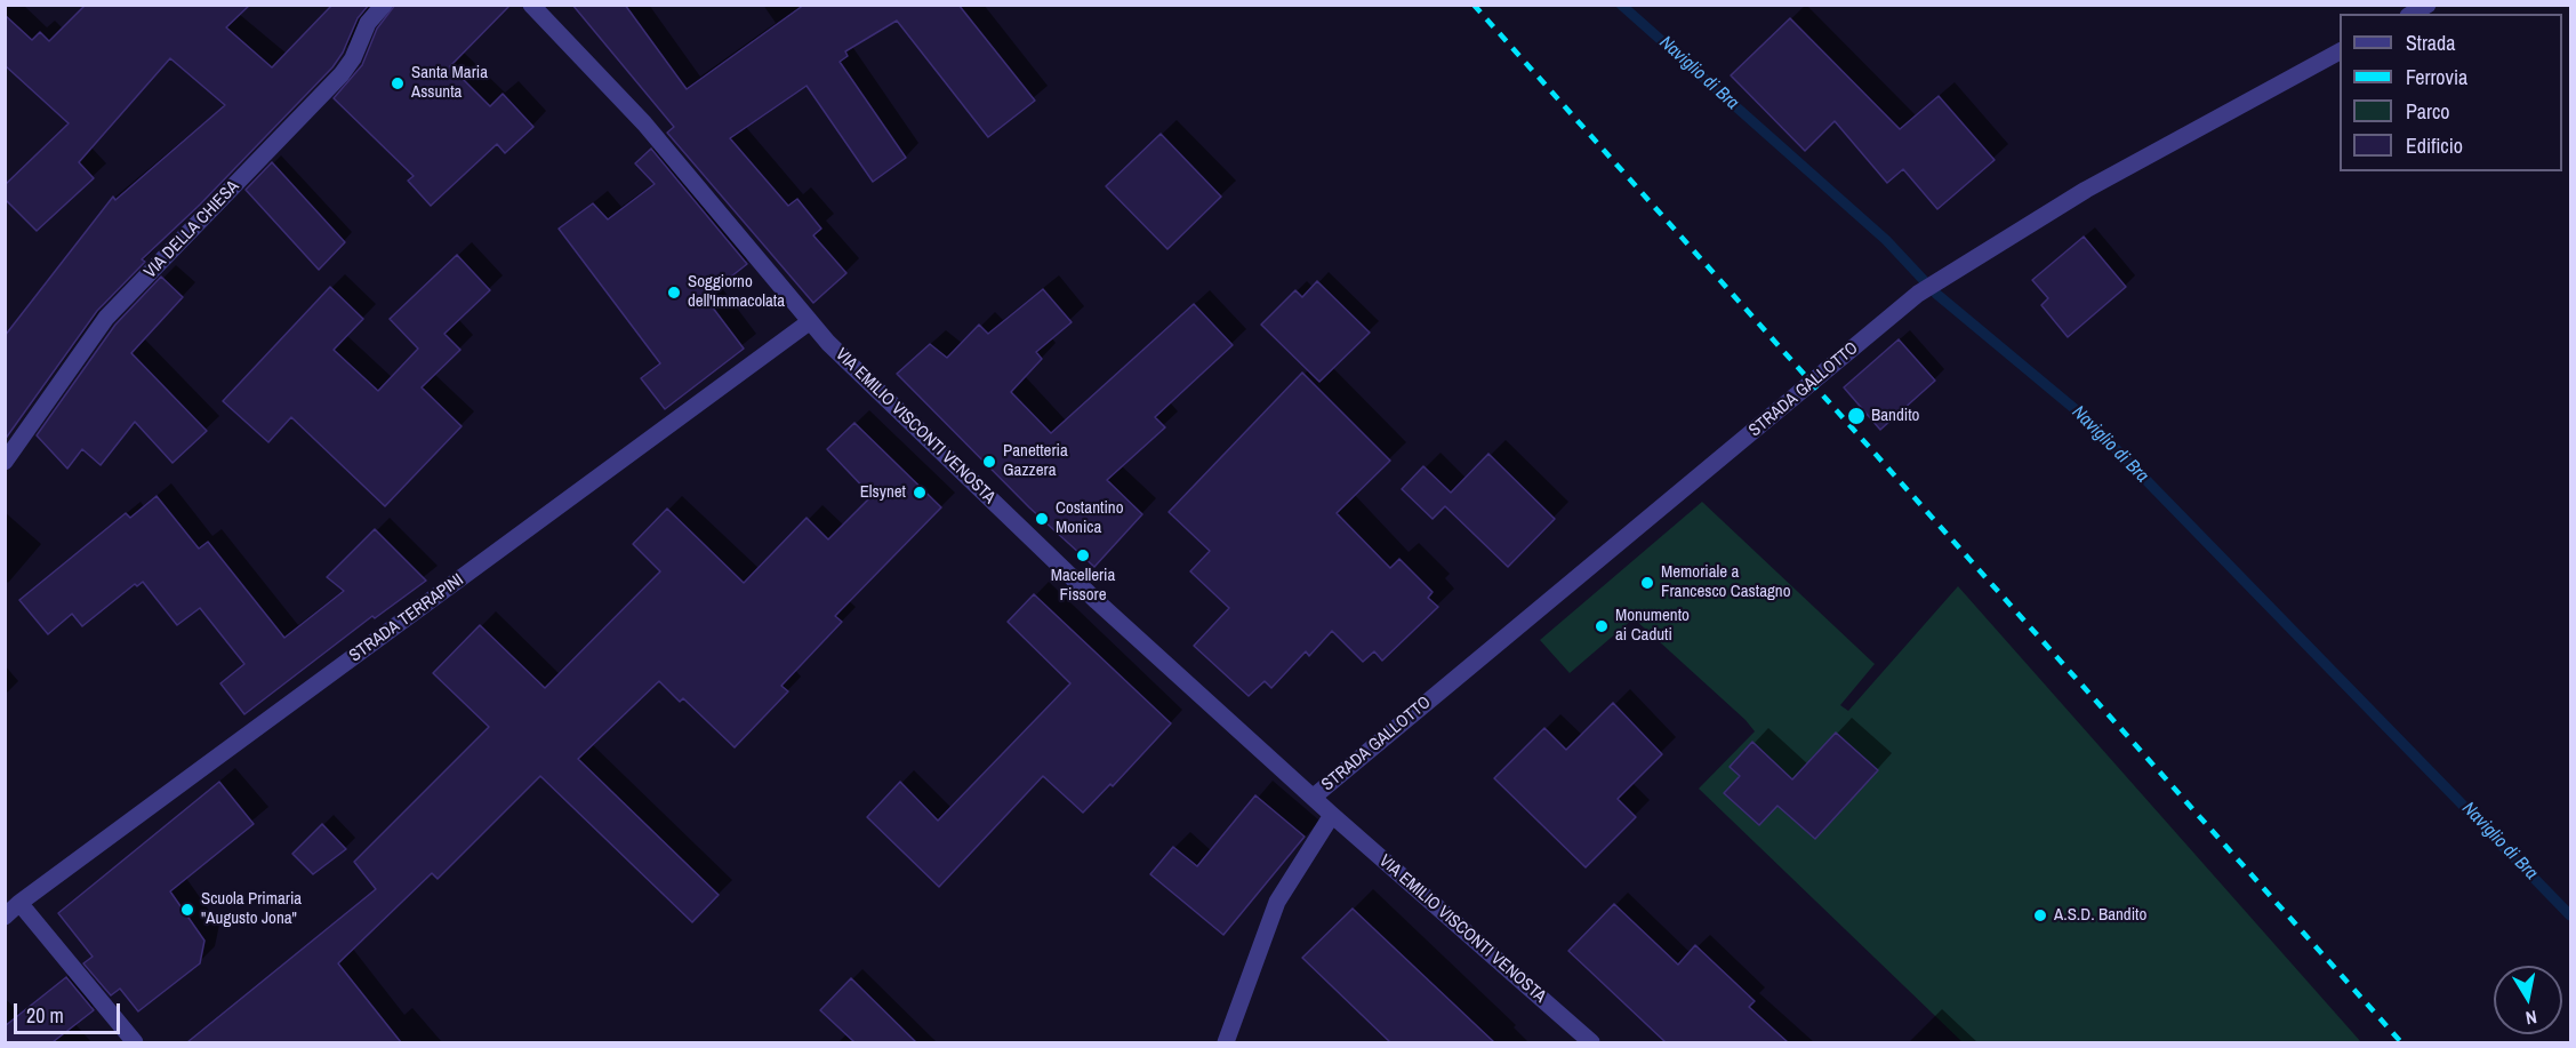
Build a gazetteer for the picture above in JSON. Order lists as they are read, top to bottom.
{
  "streets": {
    "street": [
      "VIA DELLA CHIESA",
      "STRADA GALLOTTO",
      "VIA EMILIO VISCONTI VENOSTA",
      "STRADA TERRAPINI"
    ]
  },
  "crossings": [
    ["STRADA GALLOTTO", "VIA EMILIO VISCONTI VENOSTA"],
    ["VIA EMILIO VISCONTI VENOSTA", "STRADA TERRAPINI"]
  ],
  "water": ["Naviglio di Bra"],
  "places": [
    "Santa Maria Assunta",
    "Soggiorno dell'Immacolata",
    "Bandito",
    "Panetteria Gazzera",
    "Elsynet",
    "Costantino Monica",
    "Macelleria Fissore",
    "Memoriale a Francesco Castagno",
    "Monumento ai Caduti",
    "Scuola Primaria \"Augusto Jona\"",
    "A.S.D. Bandito"
  ],
  "legend": [
    "Strada",
    "Ferrovia",
    "Parco",
    "Edificio"
  ],
  "scale_bar": "20 m",
  "north": "bottom"
}
